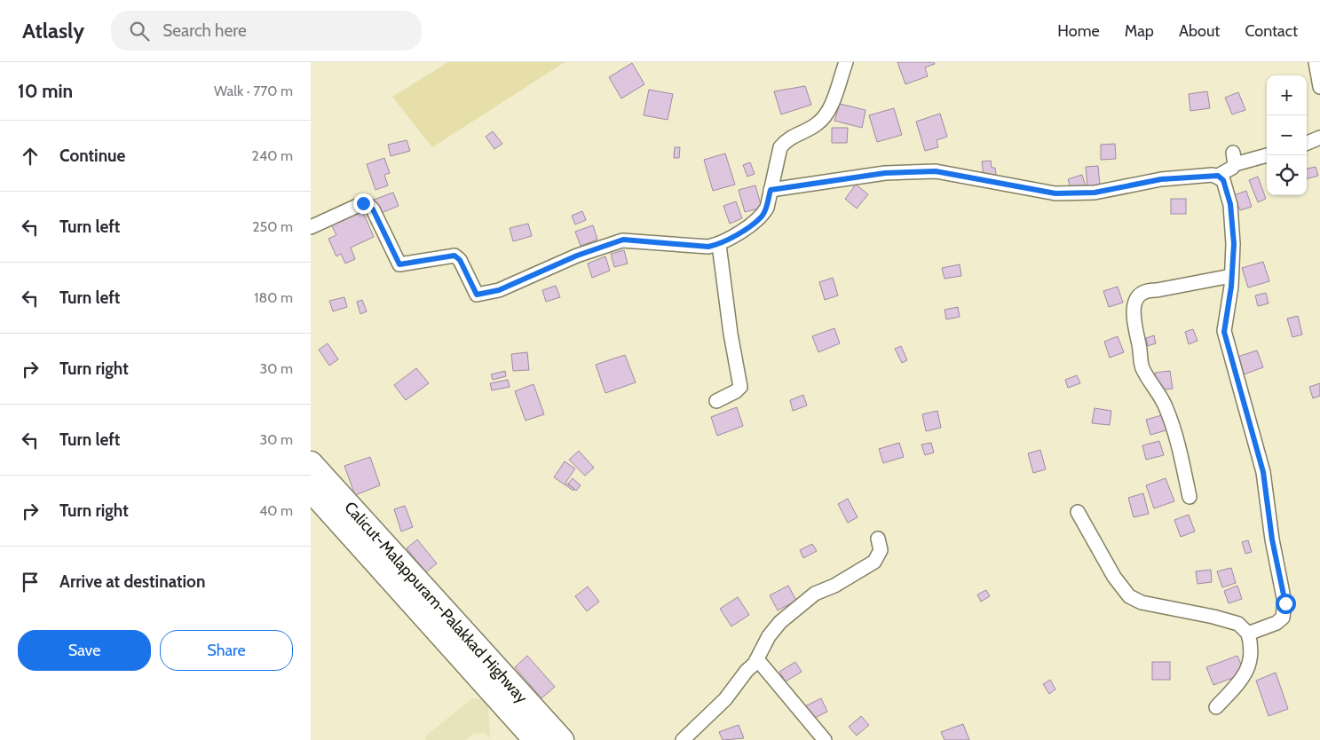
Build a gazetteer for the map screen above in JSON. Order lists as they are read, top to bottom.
{
  "streets": {
    "highway": ["Calicut-Malappuram-Palakkad Highway"]
  },
  "page": {
    "header": "Atlasly",
    "search": "Search here",
    "nav": [
      "Home",
      "Map",
      "About",
      "Contact"
    ],
    "heading": ["10 min", "Walk · 770 m"],
    "map_buttons": ["+", "−"],
    "list": [
      ["Continue", "240 m"],
      ["Turn left", "250 m"],
      ["Turn left", "180 m"],
      ["Turn right", "30 m"],
      ["Turn left", "30 m"],
      ["Turn right", "40 m"],
      "Arrive at destination"
    ],
    "buttons": ["Save", "Share"]
  }
}
